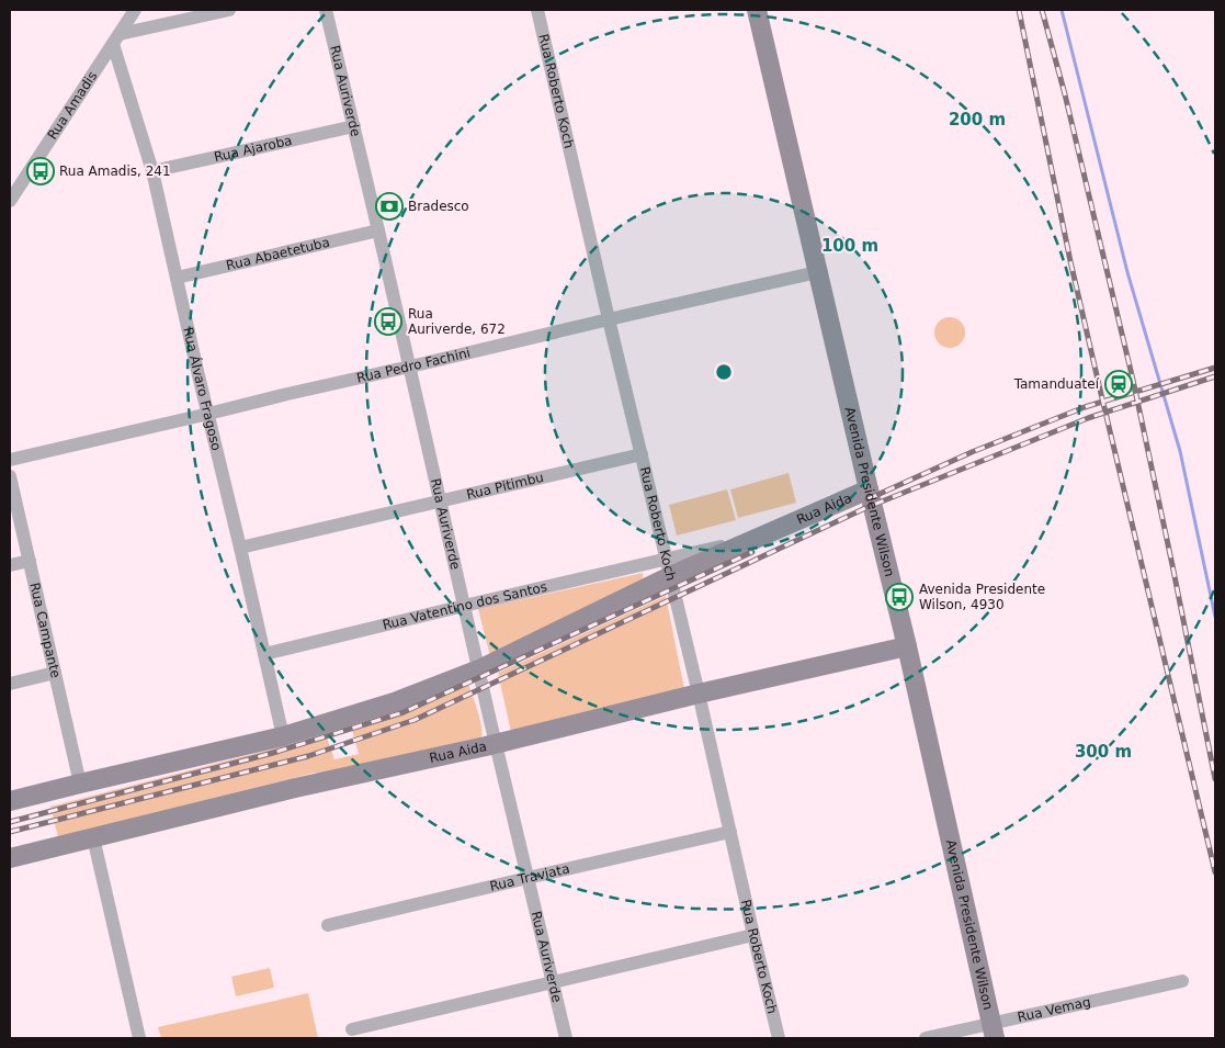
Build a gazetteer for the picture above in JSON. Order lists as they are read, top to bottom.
{
  "streets": {
    "street": [
      "Rua Auriverde",
      "Rua Roberto Koch",
      "Rua Amadis",
      "Rua Ajaroba",
      "Rua Abaetetuba",
      "Rua Pedro Fachini",
      "Rua Álvaro Fragoso",
      "Rua Pitimbu",
      "Avenida Presidente Wilson",
      "Rua Aida",
      "Rua Vatentino dos Santos",
      "Rua Campante",
      "Rua Traviata",
      "Rua Vemag"
    ]
  },
  "crossings": [
    ["Rua Auriverde", "Rua Ajaroba"],
    ["Rua Auriverde", "Rua Abaetetuba"],
    ["Rua Auriverde", "Rua Pedro Fachini"],
    ["Rua Auriverde", "Rua Pitimbu"],
    ["Rua Auriverde", "Rua Aida"],
    ["Rua Auriverde", "Rua Vatentino dos Santos"],
    ["Rua Auriverde", "Rua Traviata"],
    ["Rua Roberto Koch", "Rua Pedro Fachini"],
    ["Rua Roberto Koch", "Rua Pitimbu"],
    ["Rua Roberto Koch", "Rua Aida"],
    ["Rua Roberto Koch", "Rua Vatentino dos Santos"],
    ["Rua Roberto Koch", "Rua Traviata"],
    ["Rua Amadis", "Rua Álvaro Fragoso"],
    ["Rua Ajaroba", "Rua Álvaro Fragoso"],
    ["Rua Abaetetuba", "Rua Álvaro Fragoso"],
    ["Rua Pedro Fachini", "Rua Álvaro Fragoso"],
    ["Rua Pedro Fachini", "Avenida Presidente Wilson"],
    ["Rua Álvaro Fragoso", "Rua Pitimbu"],
    ["Rua Álvaro Fragoso", "Rua Aida"],
    ["Rua Álvaro Fragoso", "Rua Vatentino dos Santos"],
    ["Avenida Presidente Wilson", "Rua Aida"],
    ["Avenida Presidente Wilson", "Rua Vemag"],
    ["Rua Aida", "Rua Vatentino dos Santos"],
    ["Rua Aida", "Rua Campante"]
  ],
  "places": {
    "bus stop": ["Rua Amadis, 241", "Rua Auriverde, 672", "Avenida Presidente Wilson, 4930"],
    "bank": ["Bradesco"],
    "station": ["Tamanduateí"]
  },
  "rings": ["200 m", "100 m", "300 m"]
}
